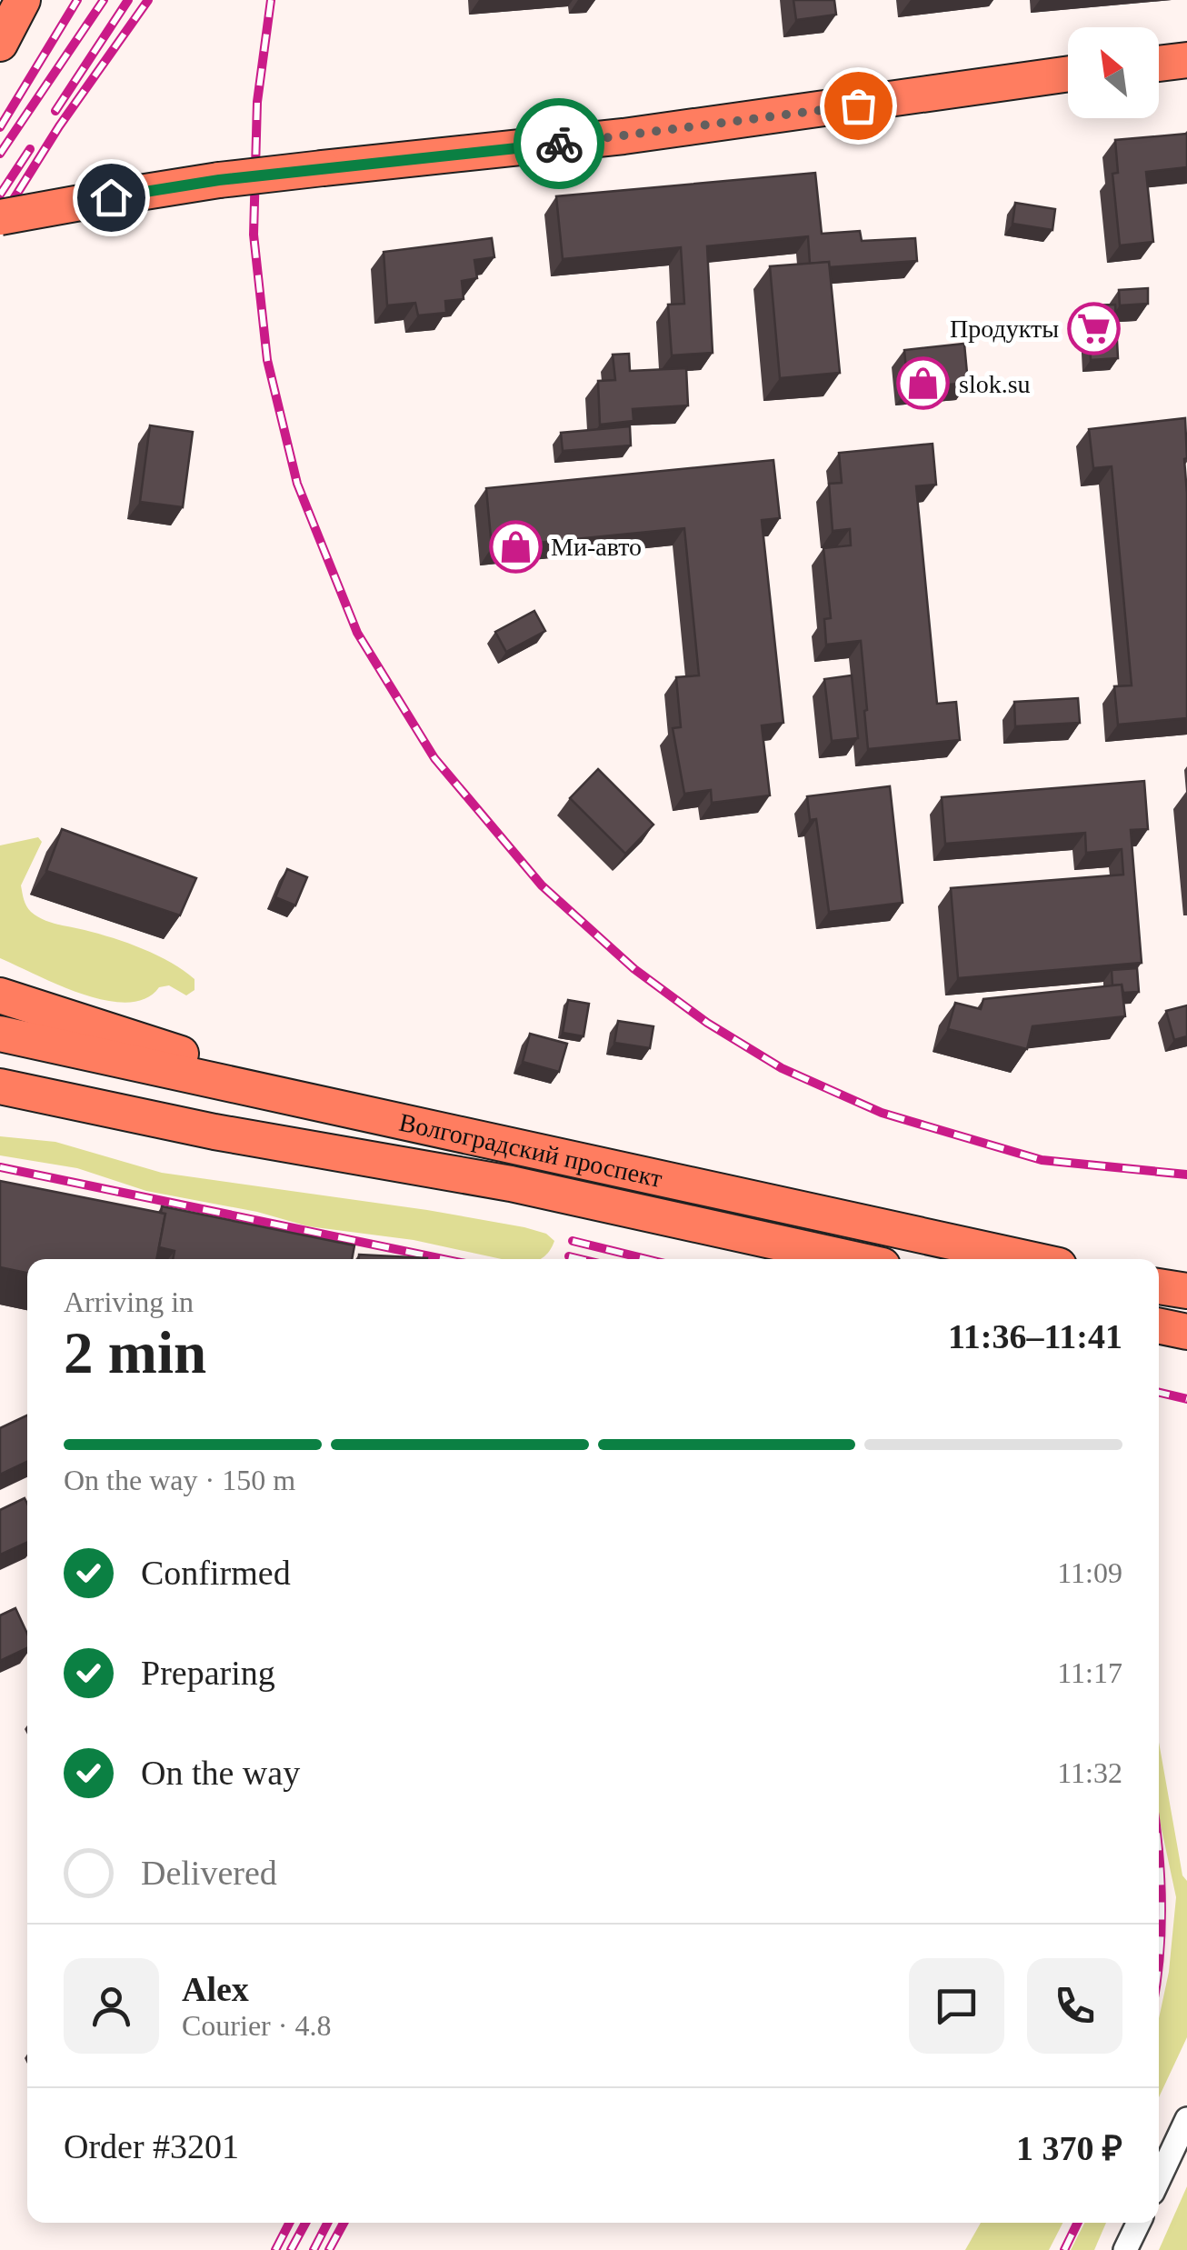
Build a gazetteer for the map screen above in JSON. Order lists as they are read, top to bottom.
{
  "streets": {
    "main road": ["Волгоградский проспект"]
  },
  "places": {
    "supermarket": ["Продукты"],
    "shop": ["slok.su", "Ми-авто"]
  },
  "north": "top left",
  "page": {
    "heading": ["2 min", "Arriving in", "11:36–11:41"],
    "panel": [
      "Alex",
      "Courier · 4.8",
      "Order #3201",
      "1 370 ₽"
    ],
    "bar": "On the way · 150 m",
    "list": [
      ["Confirmed", "11:09"],
      ["Preparing", "11:17"],
      ["On the way", "11:32"],
      "Delivered"
    ]
  }
}
